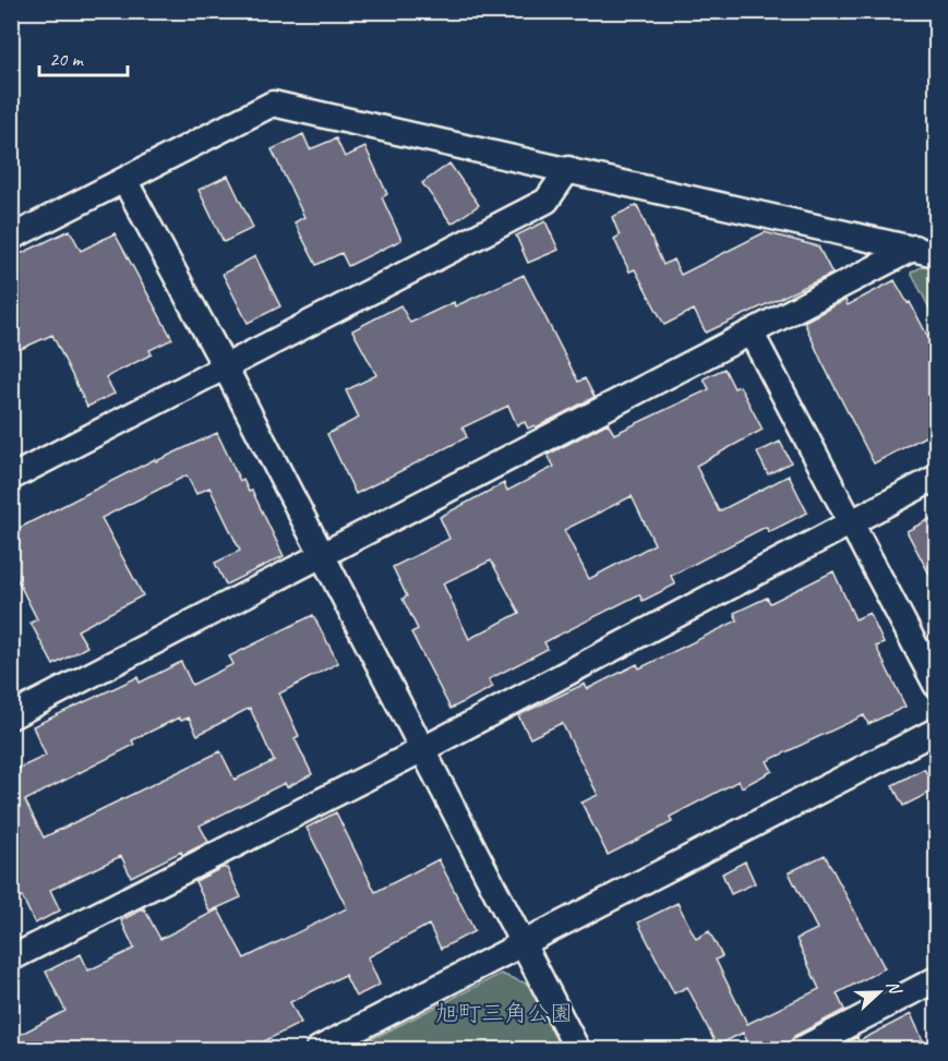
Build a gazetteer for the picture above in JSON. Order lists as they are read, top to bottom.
{
  "parks": ["旭町三角公園"],
  "scale_bar": "20 m",
  "north": "right"
}
